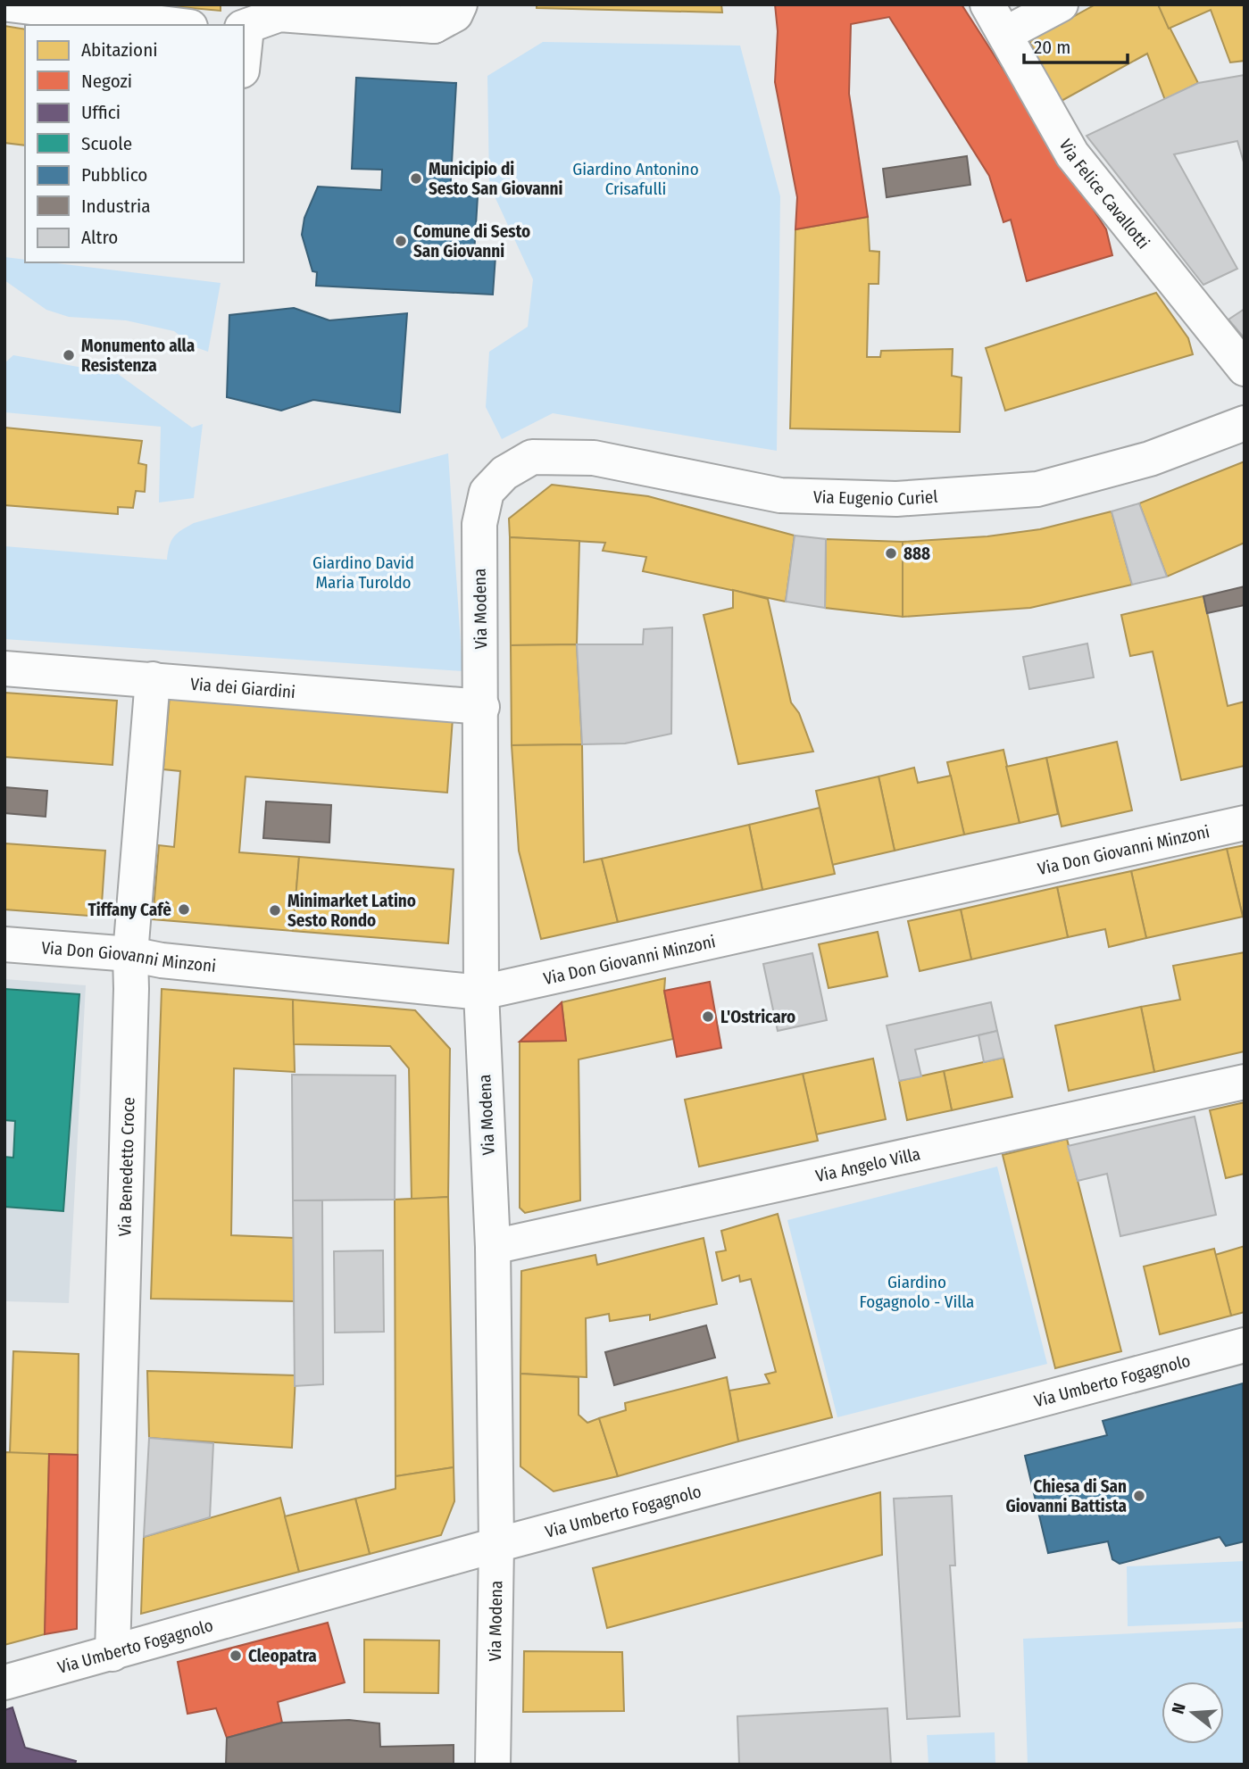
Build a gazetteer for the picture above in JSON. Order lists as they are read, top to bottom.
{
  "streets": {
    "street": [
      "Via Felice Cavallotti",
      "Via Eugenio Curiel",
      "Via Modena",
      "Via dei Giardini",
      "Via Don Giovanni Minzoni",
      "Via Angelo Villa",
      "Via Benedetto Croce",
      "Via Umberto Fogagnolo"
    ]
  },
  "crossings": [
    ["Via Eugenio Curiel", "Via Modena"],
    ["Via Modena", "Via dei Giardini"],
    ["Via Modena", "Via Don Giovanni Minzoni"],
    ["Via Modena", "Via Angelo Villa"],
    ["Via Modena", "Via Umberto Fogagnolo"],
    ["Via dei Giardini", "Via Benedetto Croce"],
    ["Via Don Giovanni Minzoni", "Via Benedetto Croce"],
    ["Via Benedetto Croce", "Via Umberto Fogagnolo"]
  ],
  "parks": ["Giardino Antonino Crisafulli", "Giardino David Maria Turoldo", "Giardino Fogagnolo - Villa"],
  "places": [
    "Municipio di Sesto San Giovanni",
    "Comune di Sesto San Giovanni",
    "Monumento alla Resistenza",
    "888",
    "Tiffany Cafè",
    "Minimarket Latino Sesto Rondo",
    "L'Ostricaro",
    "Chiesa di San Giovanni Battista",
    "Cleopatra"
  ],
  "legend": [
    "Abitazioni",
    "Negozi",
    "Uffici",
    "Scuole",
    "Pubblico",
    "Industria",
    "Altro"
  ],
  "scale_bar": "20 m",
  "north": "left"
}
